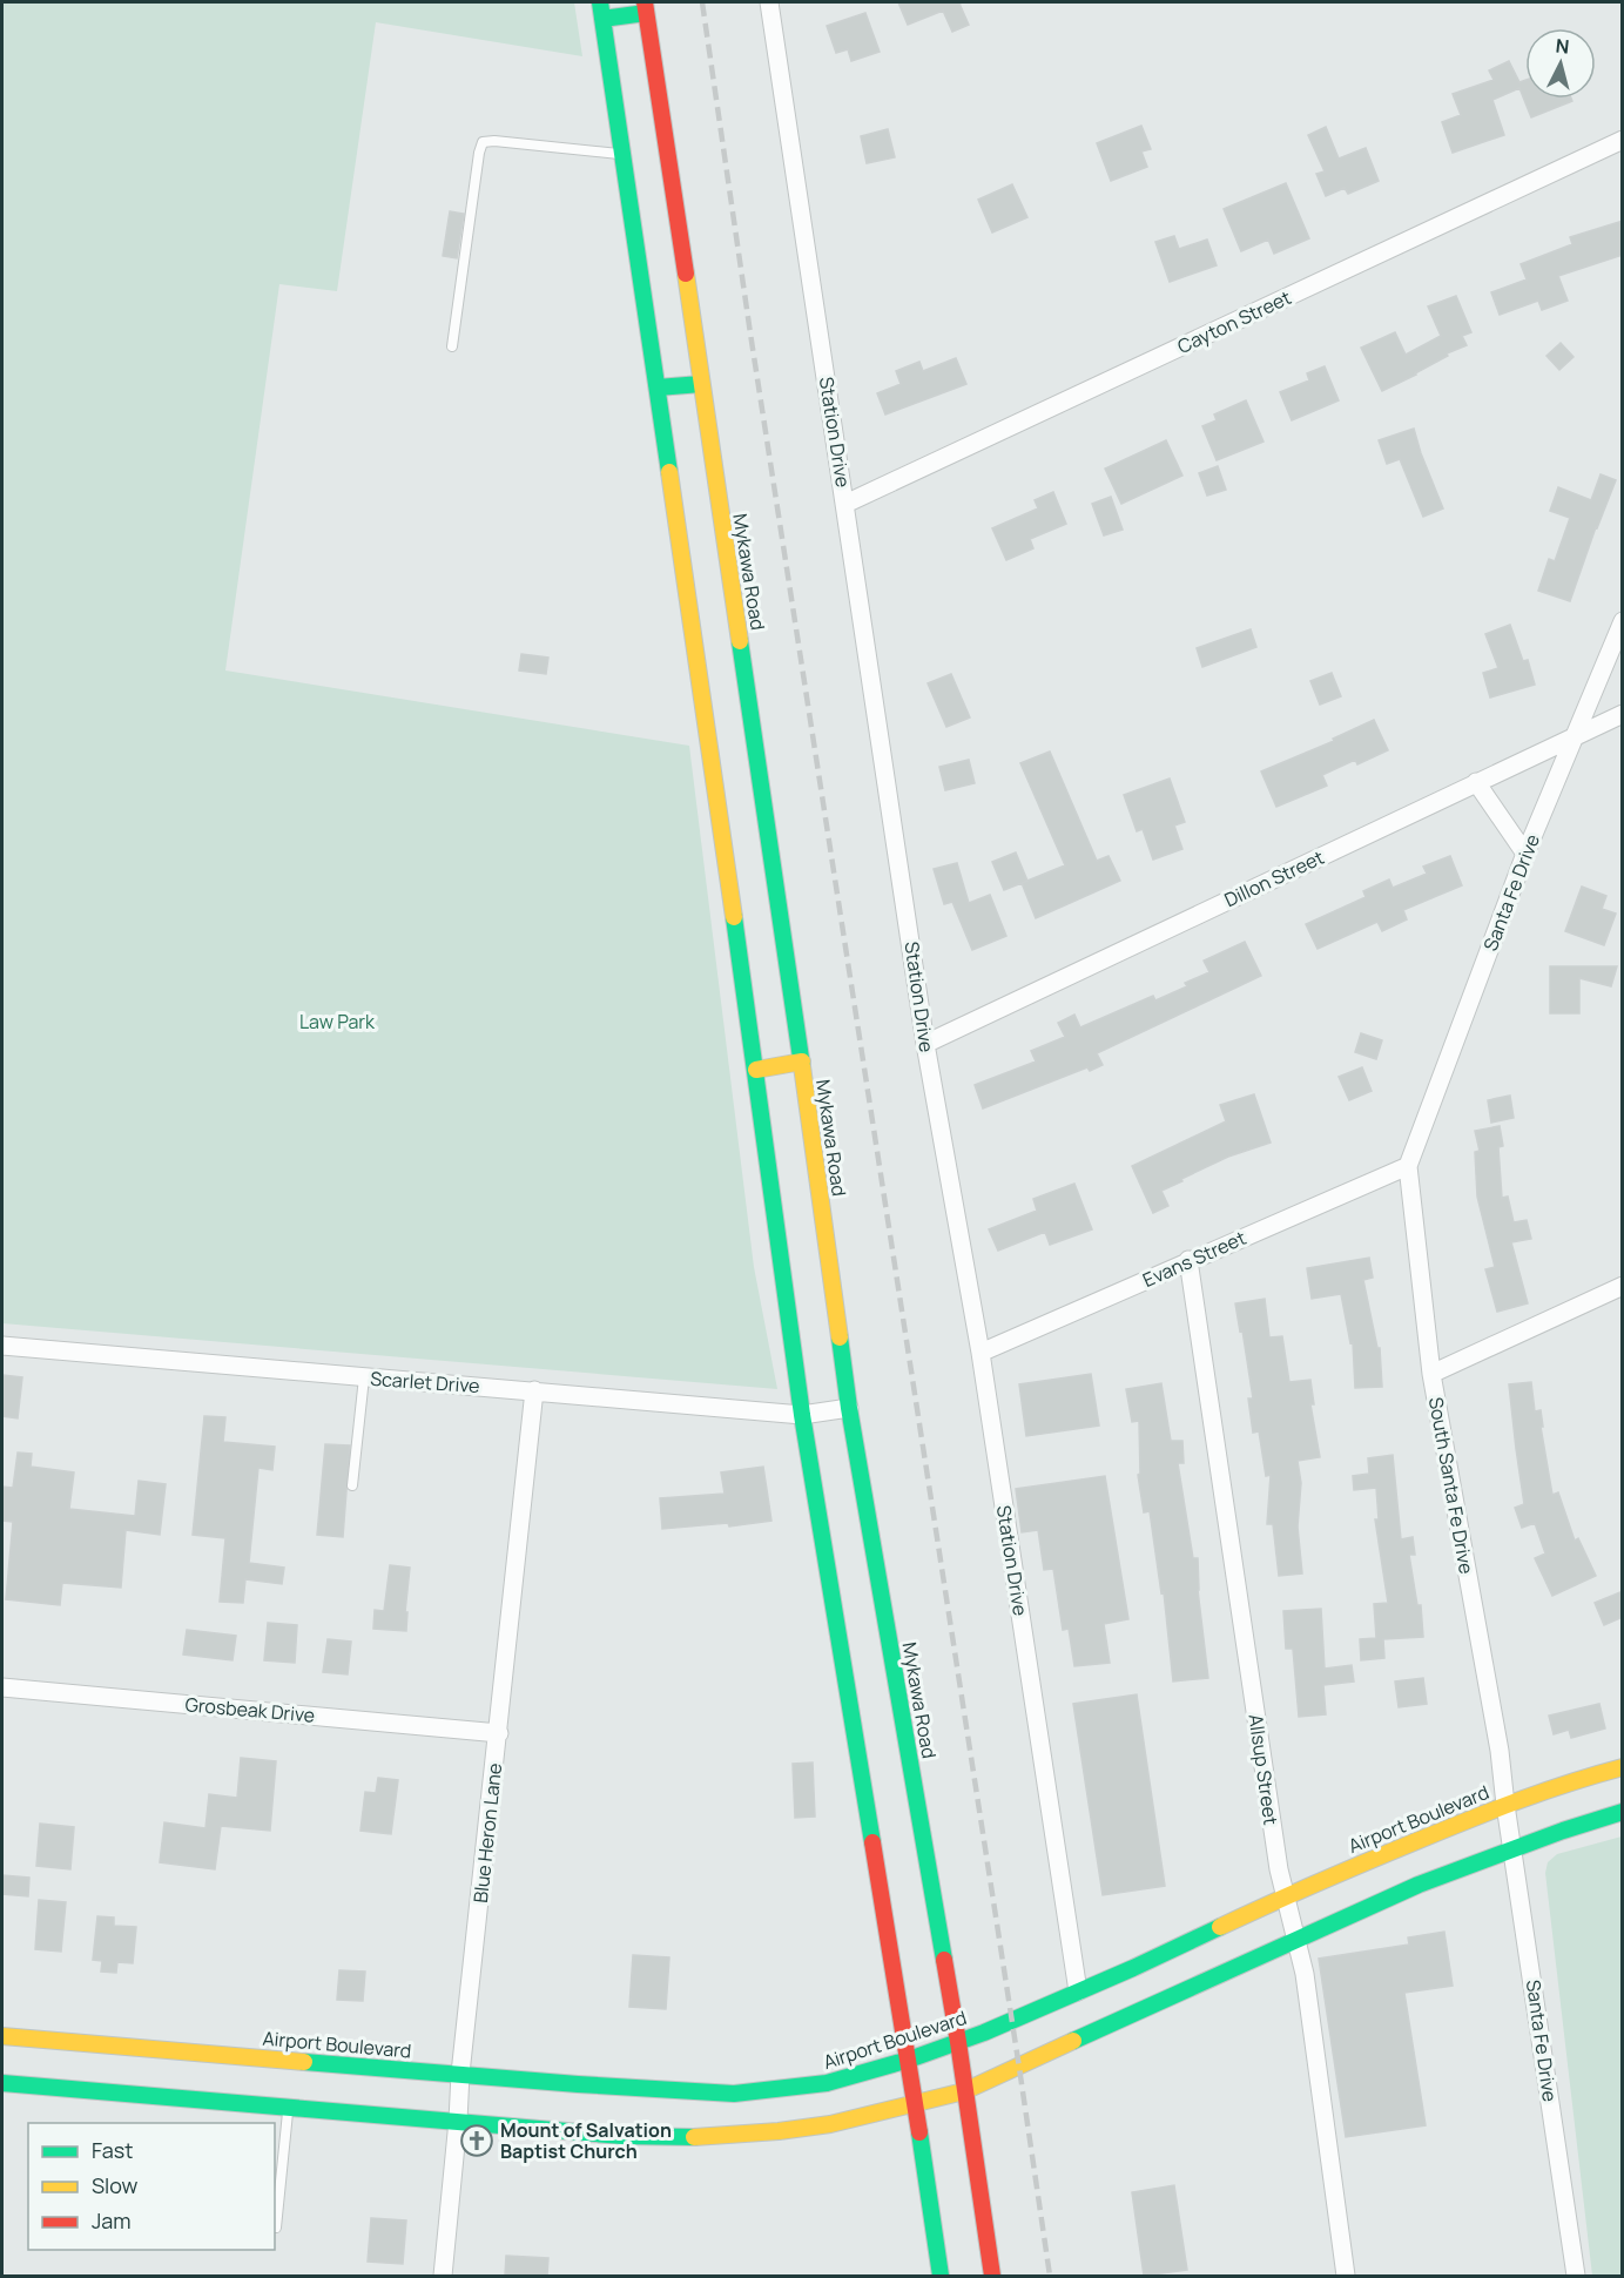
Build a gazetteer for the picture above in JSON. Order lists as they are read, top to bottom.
{
  "streets": {
    "main road": ["Mykawa Road", "Airport Boulevard"],
    "street": [
      "Cayton Street",
      "Station Drive",
      "Dillon Street",
      "Santa Fe Drive",
      "Evans Street",
      "Scarlet Drive",
      "South Santa Fe Drive",
      "Grosbeak Drive",
      "Allsup Street",
      "Blue Heron Lane"
    ]
  },
  "crossings": [
    ["Cayton Street", "Station Drive"],
    ["Station Drive", "Dillon Street"],
    ["Station Drive", "Evans Street"],
    ["Station Drive", "Airport Boulevard"],
    ["Mykawa Road", "Scarlet Drive"],
    ["Mykawa Road", "Airport Boulevard"],
    ["Dillon Street", "Santa Fe Drive"],
    ["Santa Fe Drive", "Evans Street"],
    ["Santa Fe Drive", "South Santa Fe Drive"],
    ["Santa Fe Drive", "Airport Boulevard"],
    ["Evans Street", "South Santa Fe Drive"],
    ["Evans Street", "Allsup Street"],
    ["Scarlet Drive", "Blue Heron Lane"],
    ["South Santa Fe Drive", "Airport Boulevard"],
    ["Grosbeak Drive", "Blue Heron Lane"],
    ["Allsup Street", "Airport Boulevard"],
    ["Airport Boulevard", "Blue Heron Lane"]
  ],
  "parks": ["Law Park"],
  "places": {
    "church": ["Mount of Salvation Baptist Church"]
  },
  "legend": ["Fast", "Slow", "Jam"],
  "north": "top"
}
